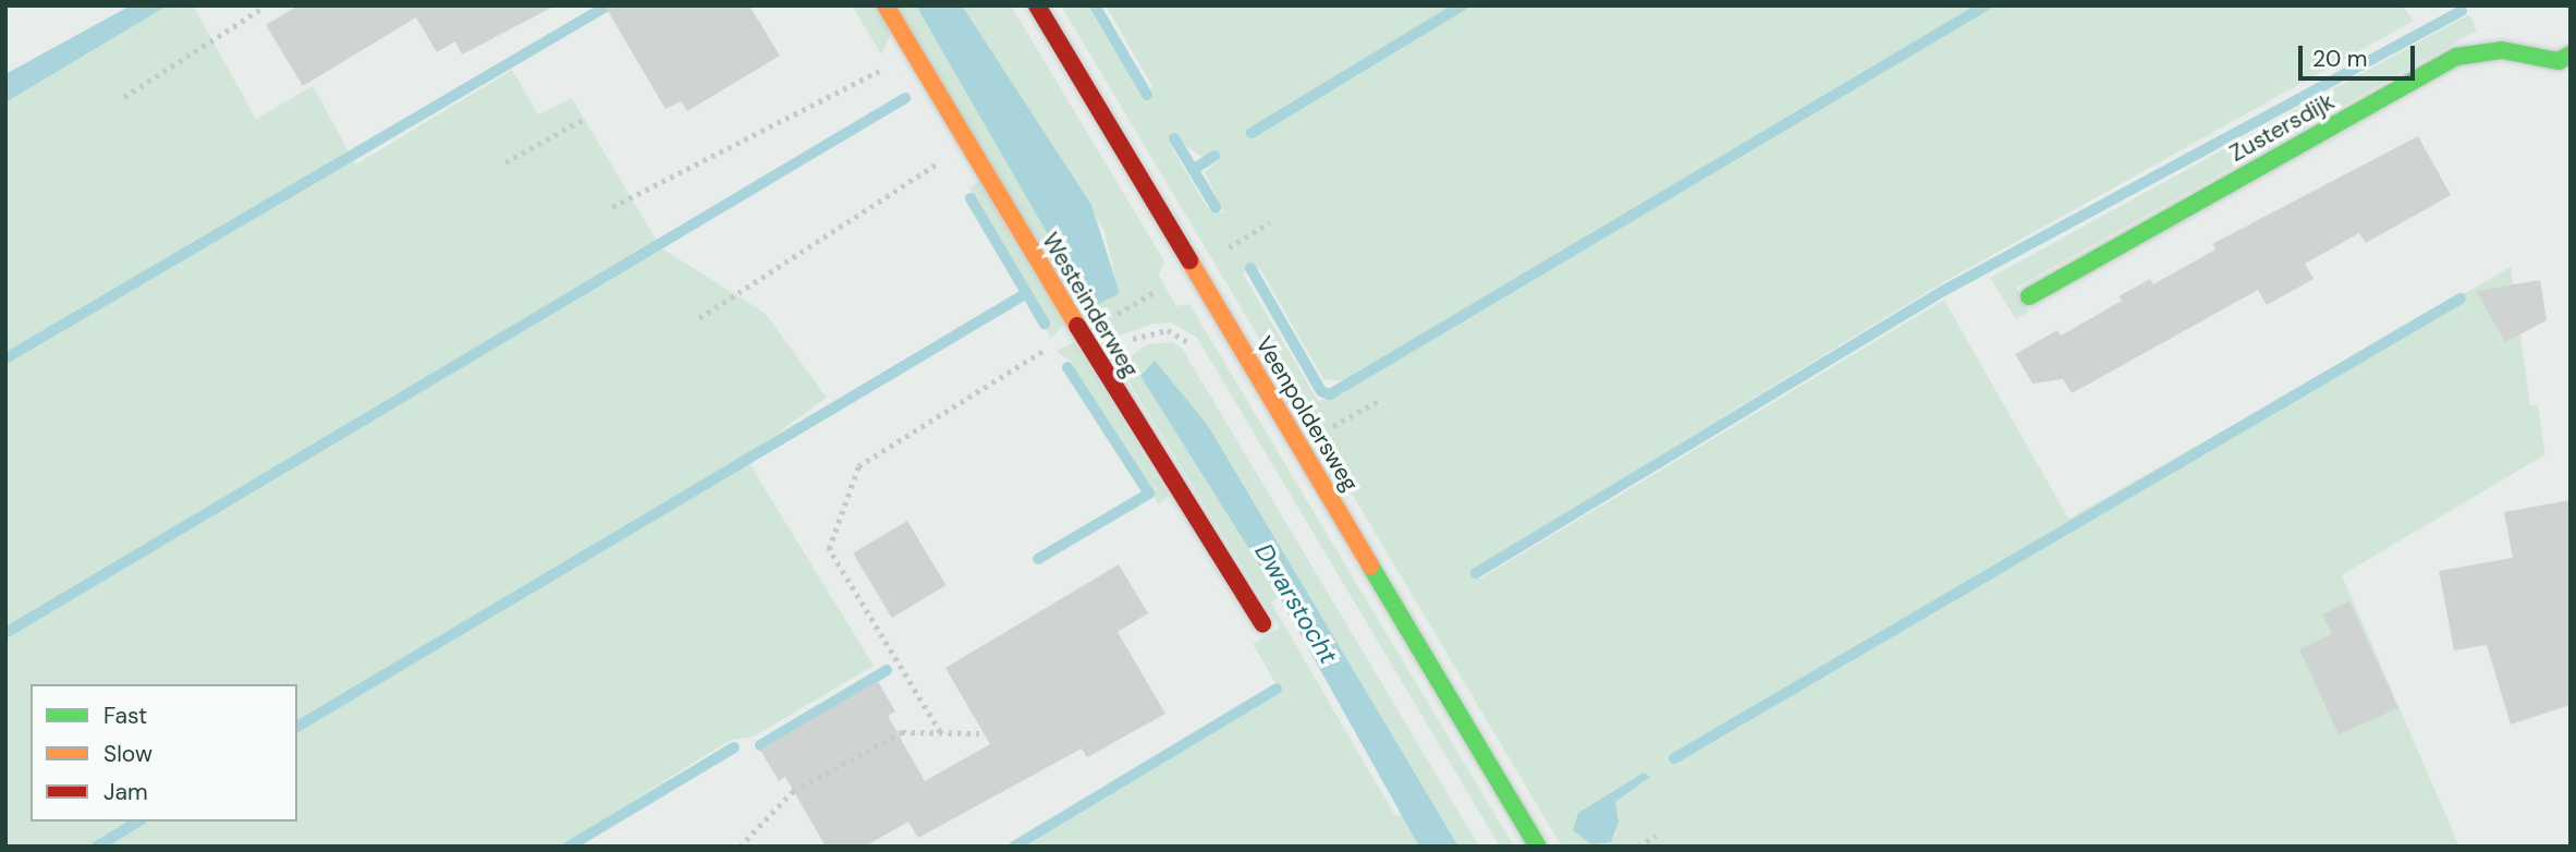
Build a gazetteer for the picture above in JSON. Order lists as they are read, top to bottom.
{
  "streets": {
    "street": ["Zustersdijk", "Westeinderweg", "Veenpoldersweg"]
  },
  "water": ["Dwarstocht"],
  "legend": ["Fast", "Slow", "Jam"],
  "scale_bar": "20 m"
}
